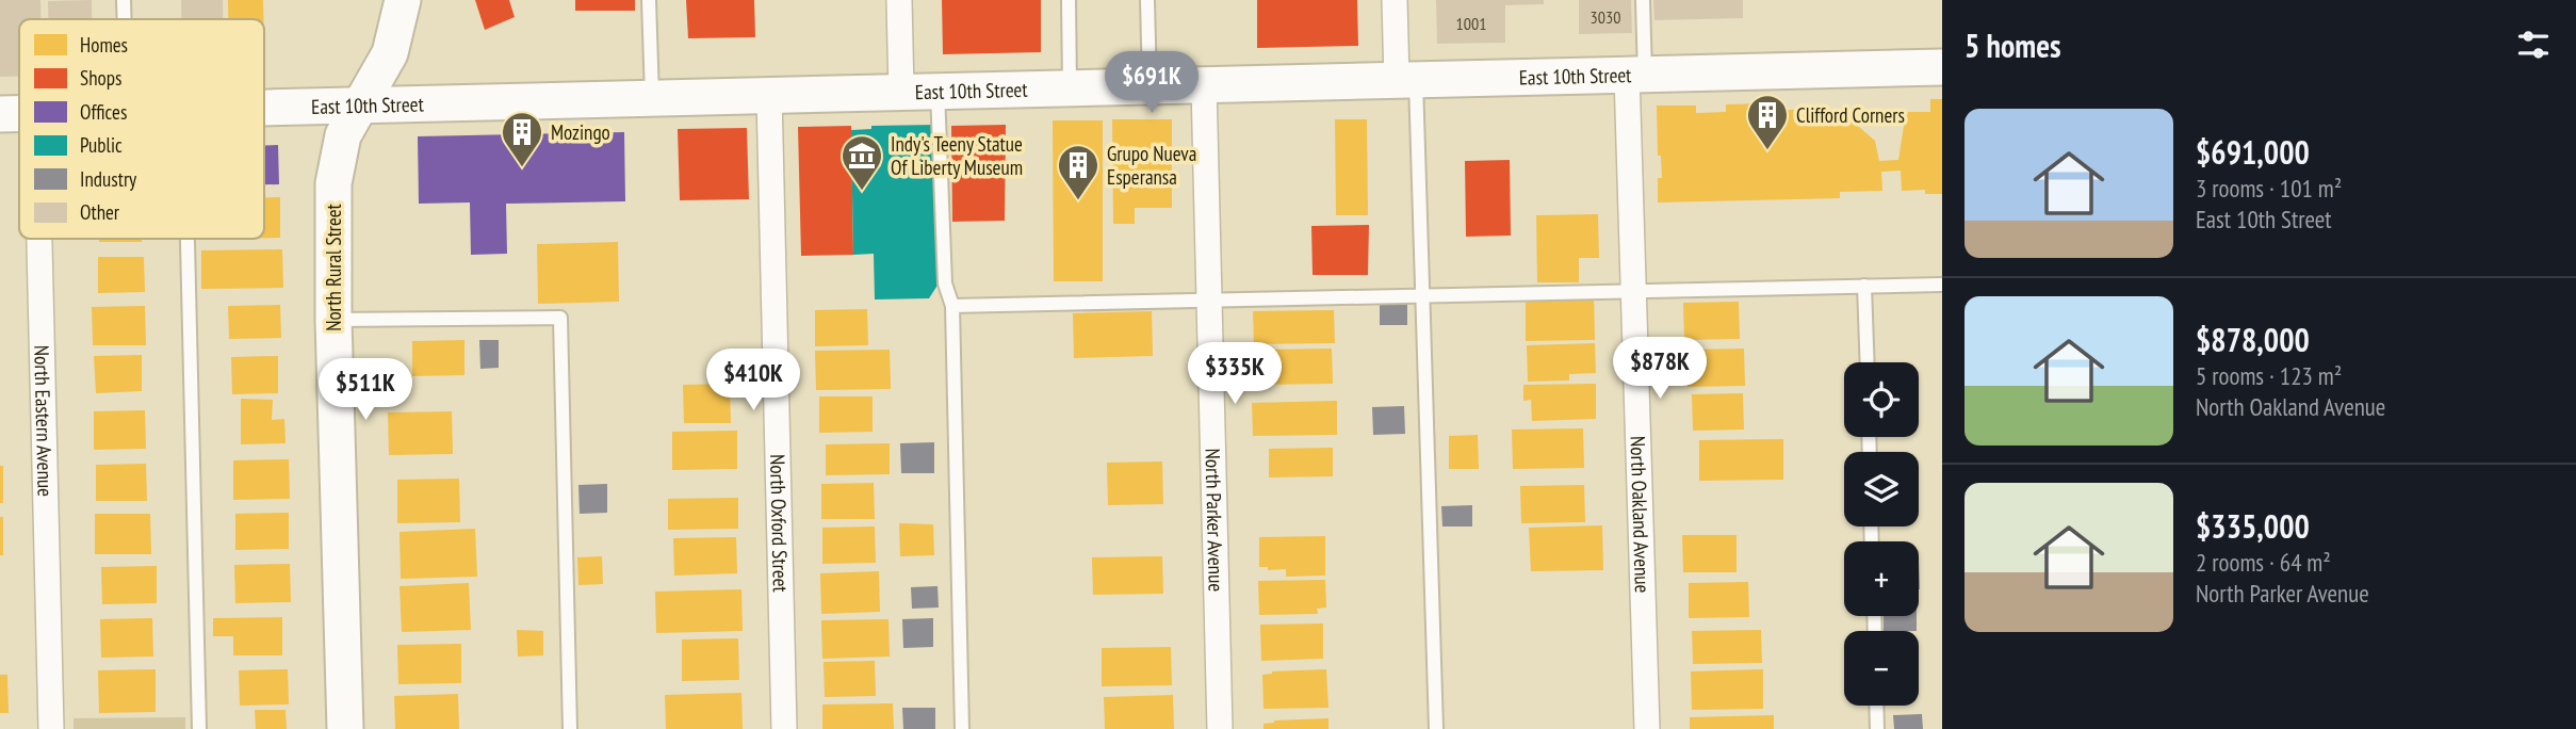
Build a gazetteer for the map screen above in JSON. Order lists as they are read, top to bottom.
{
  "streets": {
    "main road": ["East 10th Street", "North Rural Street"],
    "street": [
      "North Eastern Avenue",
      "North Oakland Avenue",
      "North Parker Avenue",
      "North Oxford Street"
    ]
  },
  "crossings": [
    ["East 10th Street", "North Rural Street"],
    ["East 10th Street", "North Oakland Avenue"],
    ["East 10th Street", "North Parker Avenue"],
    ["East 10th Street", "North Oxford Street"]
  ],
  "places": {
    "building": ["Clifford Corners", "Mozingo", "Grupo Nueva Esperansa"],
    "museum": ["Indy's Teeny Statue Of Liberty Museum"]
  },
  "house_numbers": ["3030", "1001"],
  "legend": [
    "Homes",
    "Shops",
    "Offices",
    "Public",
    "Industry",
    "Other"
  ],
  "page": {
    "heading": "5 homes",
    "price": [
      "$691K",
      "$878K",
      "$335K",
      "$410K",
      "$511K"
    ],
    "list": [
      {
        "name": "$691,000",
        "note": "3 rooms · 101 m² · East 10th Street"
      },
      {
        "name": "$878,000",
        "note": "5 rooms · 123 m² · North Oakland Avenue"
      },
      {
        "name": "$335,000",
        "note": "2 rooms · 64 m² · North Parker Avenue"
      }
    ],
    "map_buttons": ["+", "−"]
  }
}
